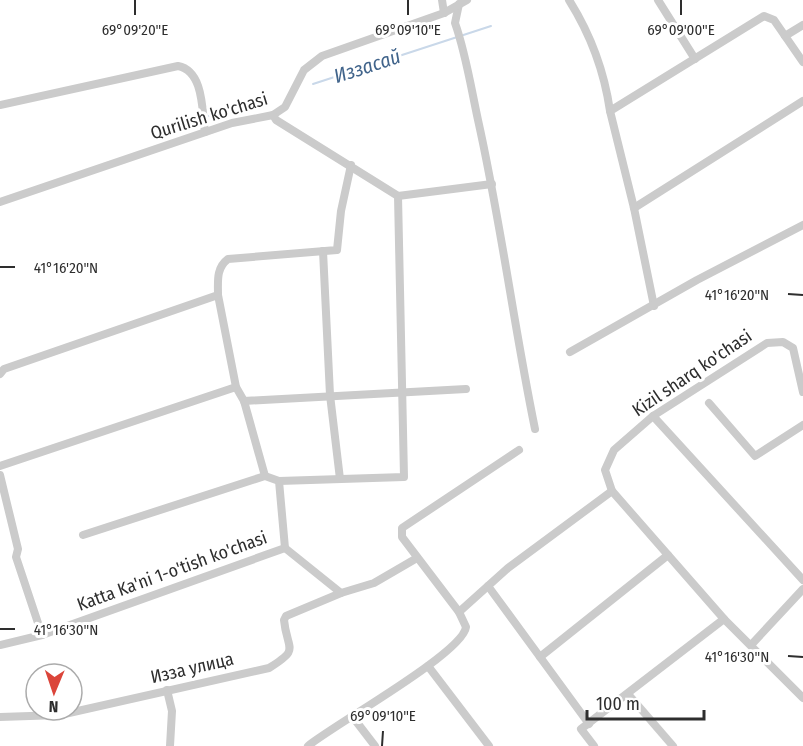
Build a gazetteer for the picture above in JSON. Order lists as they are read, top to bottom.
{
  "streets": {
    "street": [
      "Qurilish ko'chasi",
      "Kizil sharq ko'chasi",
      "Katta Ka'ni 1-o'tish ko'chasi",
      "Изза улица"
    ]
  },
  "water": ["Иззасай"],
  "scale_bar": "100 m",
  "north": "bottom",
  "coordinates": [
    "69°09'20\"E",
    "69°09'10\"E",
    "69°09'00\"E",
    "41°16'20\"N",
    "41°16'30\"N"
  ]
}
